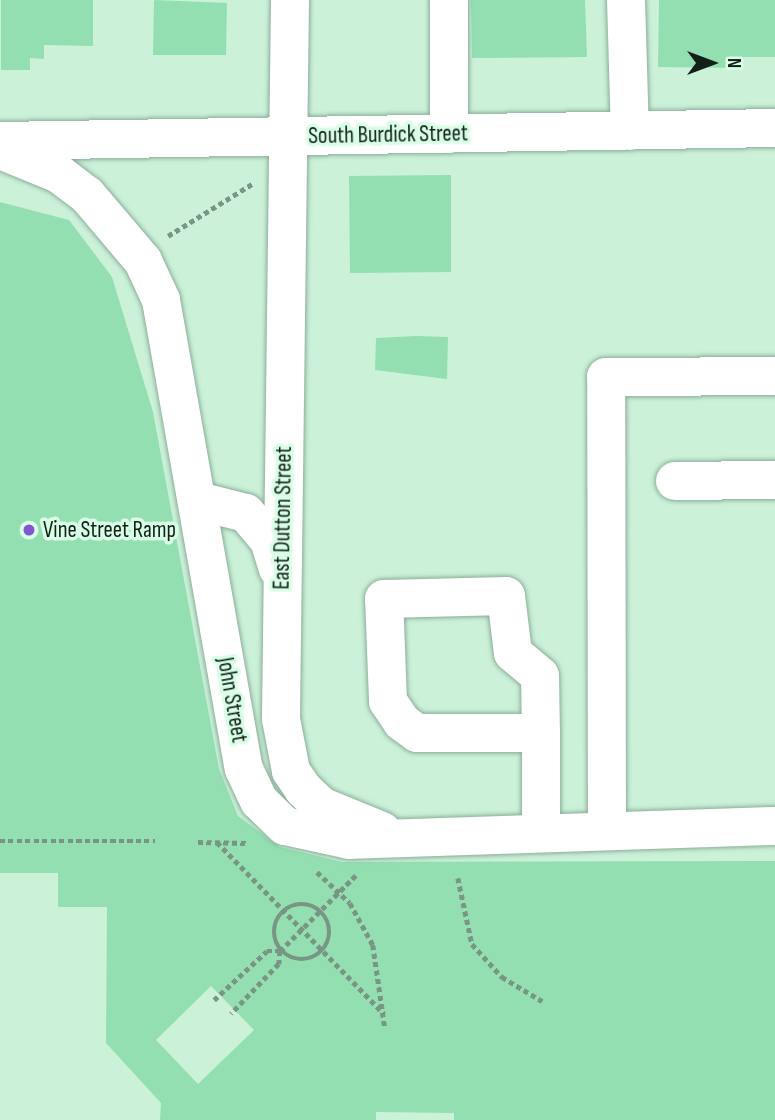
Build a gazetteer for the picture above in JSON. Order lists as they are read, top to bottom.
{
  "streets": {
    "street": ["South Burdick Street", "East Dutton Street", "John Street"]
  },
  "crossings": [
    ["South Burdick Street", "East Dutton Street"],
    ["East Dutton Street", "John Street"]
  ],
  "places": ["Vine Street Ramp"],
  "north": "right"
}
